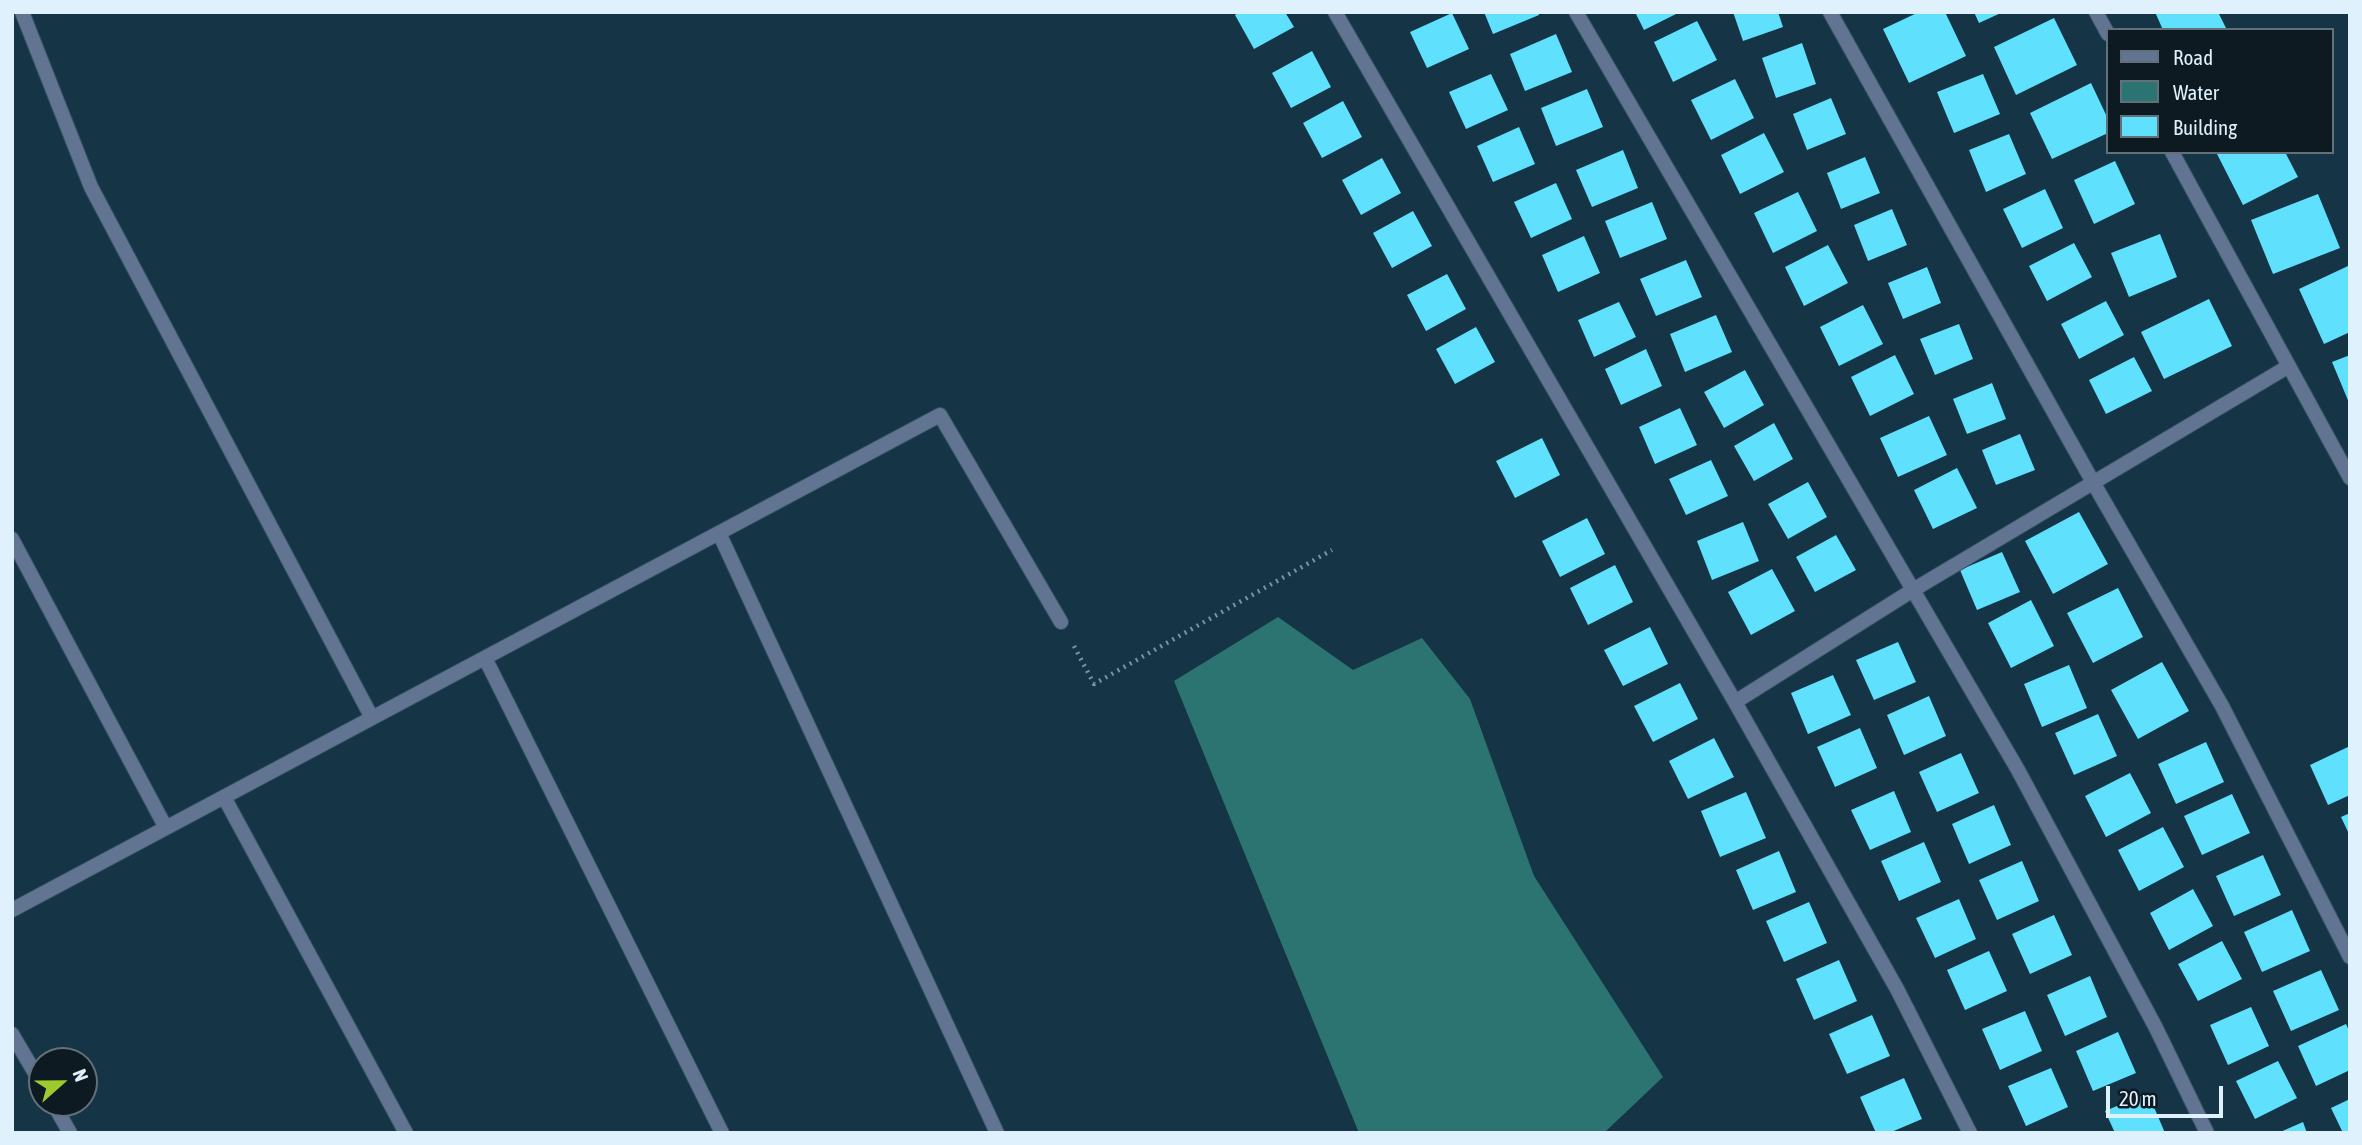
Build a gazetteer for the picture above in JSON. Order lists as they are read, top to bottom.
{
  "legend": ["Road", "Water", "Building"],
  "scale_bar": "20 m",
  "north": "right"
}
